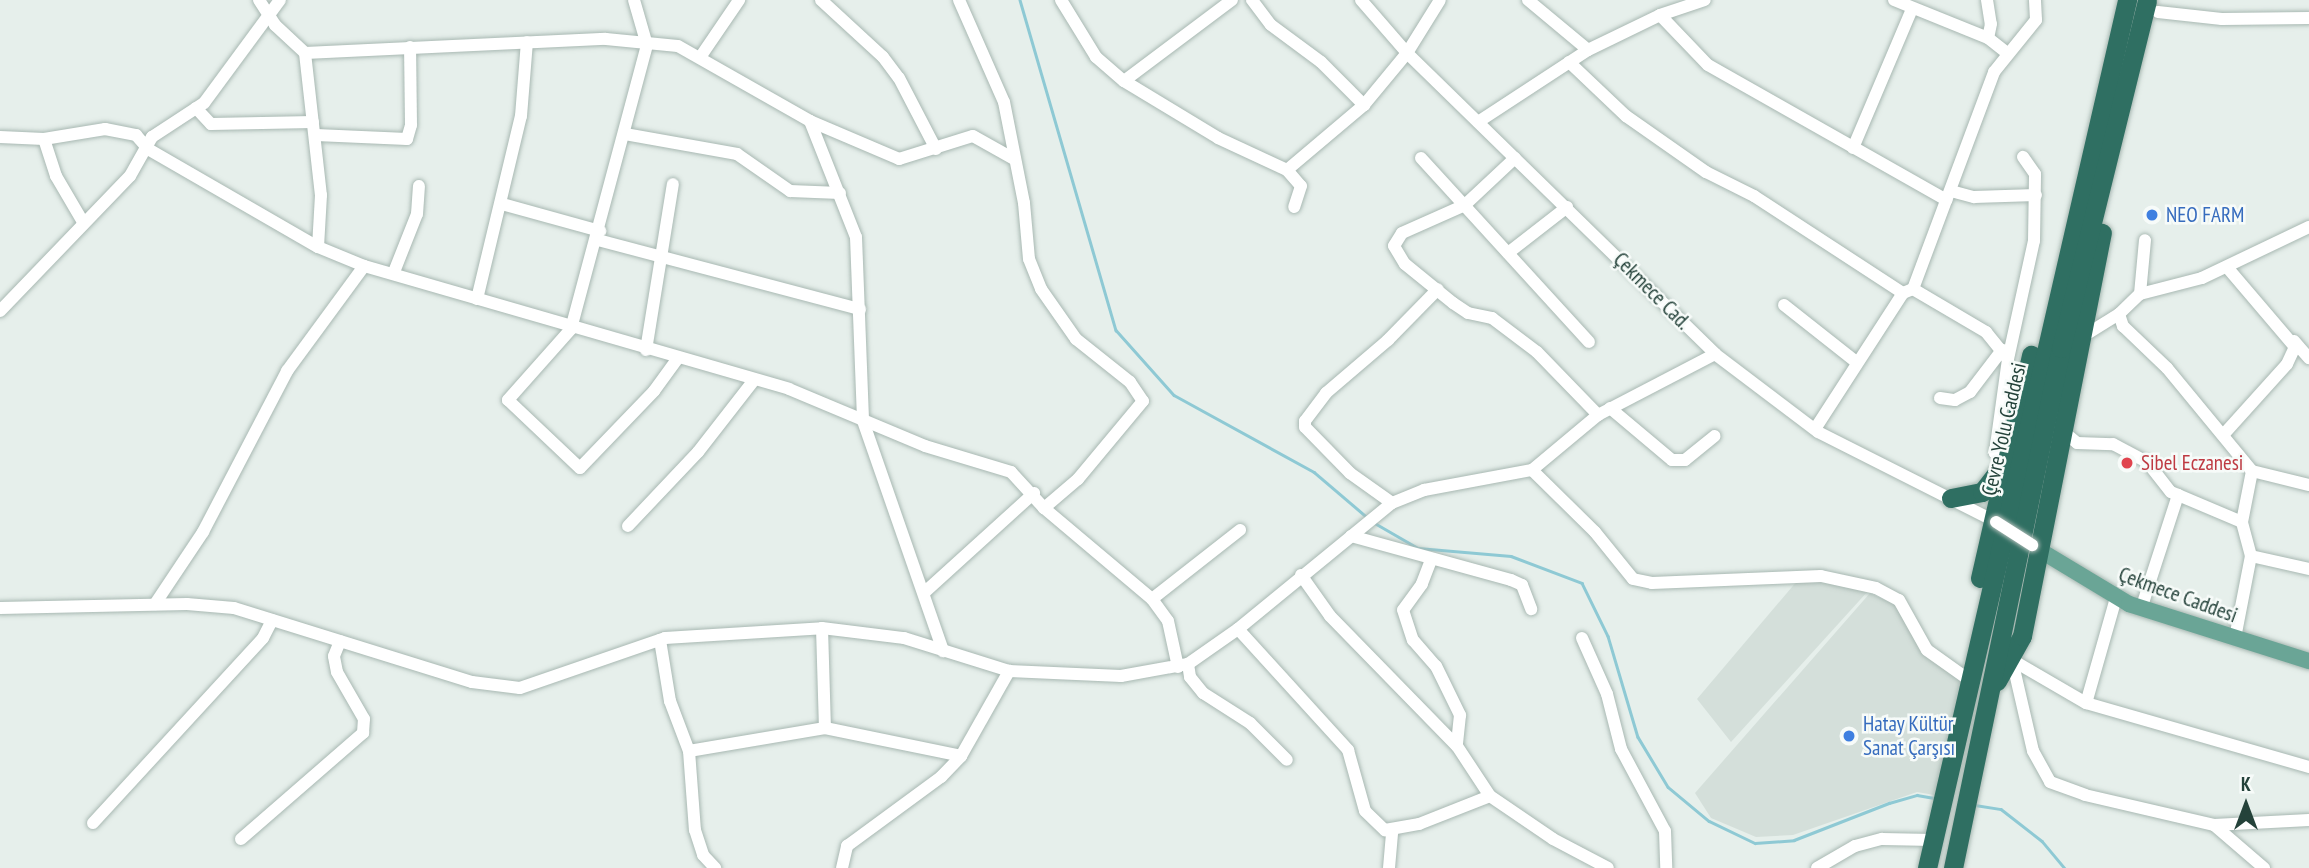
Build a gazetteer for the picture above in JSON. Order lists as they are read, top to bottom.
{
  "streets": {
    "highway": ["Çevre Yolu Caddesi"],
    "main road": ["Çekmece Caddesi"],
    "street": ["Çekmece Cad."]
  },
  "crossings": [
    ["Çekmece Cad.", "Çekmece Caddesi"]
  ],
  "places": ["NEO FARM", "Sibel Eczanesi", "Hatay Kültür Sanat Çarşısı"],
  "north": "top"
}
